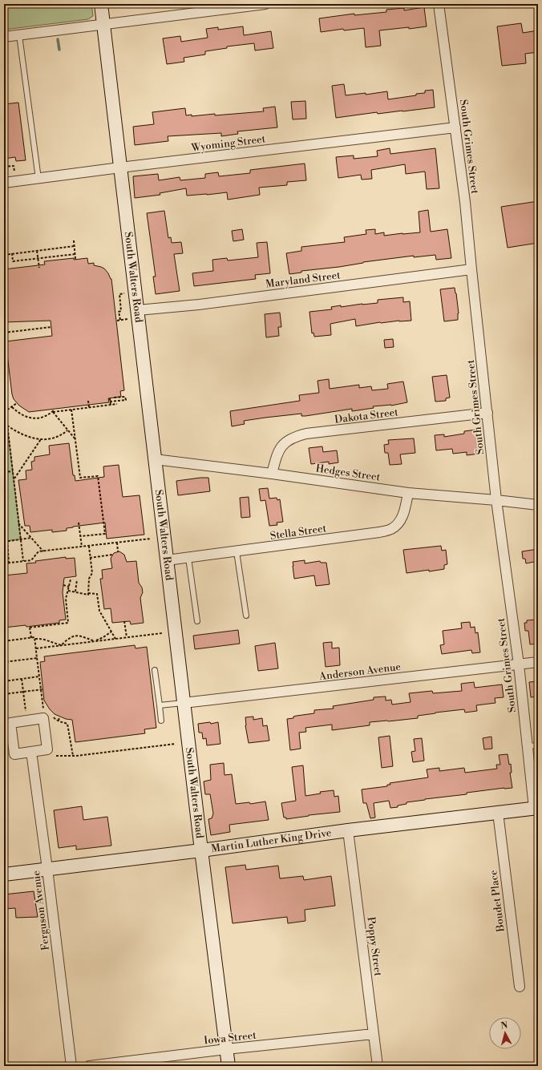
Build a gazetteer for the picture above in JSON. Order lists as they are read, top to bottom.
{
  "streets": {
    "main road": ["South Walters Road", "Martin Luther King Drive"],
    "street": [
      "Wyoming Street",
      "South Grimes Street",
      "Maryland Street",
      "Dakota Street",
      "Hedges Street",
      "Stella Street",
      "Anderson Avenue",
      "Boudet Place",
      "Ferguson Avenue",
      "Poppy Street",
      "Iowa Street"
    ]
  },
  "crossings": [
    ["Wyoming Street", "South Grimes Street"],
    ["Wyoming Street", "South Walters Road"],
    ["South Grimes Street", "Maryland Street"],
    ["South Grimes Street", "Dakota Street"],
    ["South Grimes Street", "Hedges Street"],
    ["South Grimes Street", "Anderson Avenue"],
    ["South Grimes Street", "Martin Luther King Drive"],
    ["South Walters Road", "Maryland Street"],
    ["South Walters Road", "Hedges Street"],
    ["South Walters Road", "Stella Street"],
    ["South Walters Road", "Anderson Avenue"],
    ["South Walters Road", "Martin Luther King Drive"],
    ["South Walters Road", "Iowa Street"],
    ["Dakota Street", "Hedges Street"],
    ["Hedges Street", "Stella Street"],
    ["Martin Luther King Drive", "Boudet Place"],
    ["Martin Luther King Drive", "Ferguson Avenue"],
    ["Martin Luther King Drive", "Poppy Street"],
    ["Poppy Street", "Iowa Street"]
  ],
  "north": "top"
}
